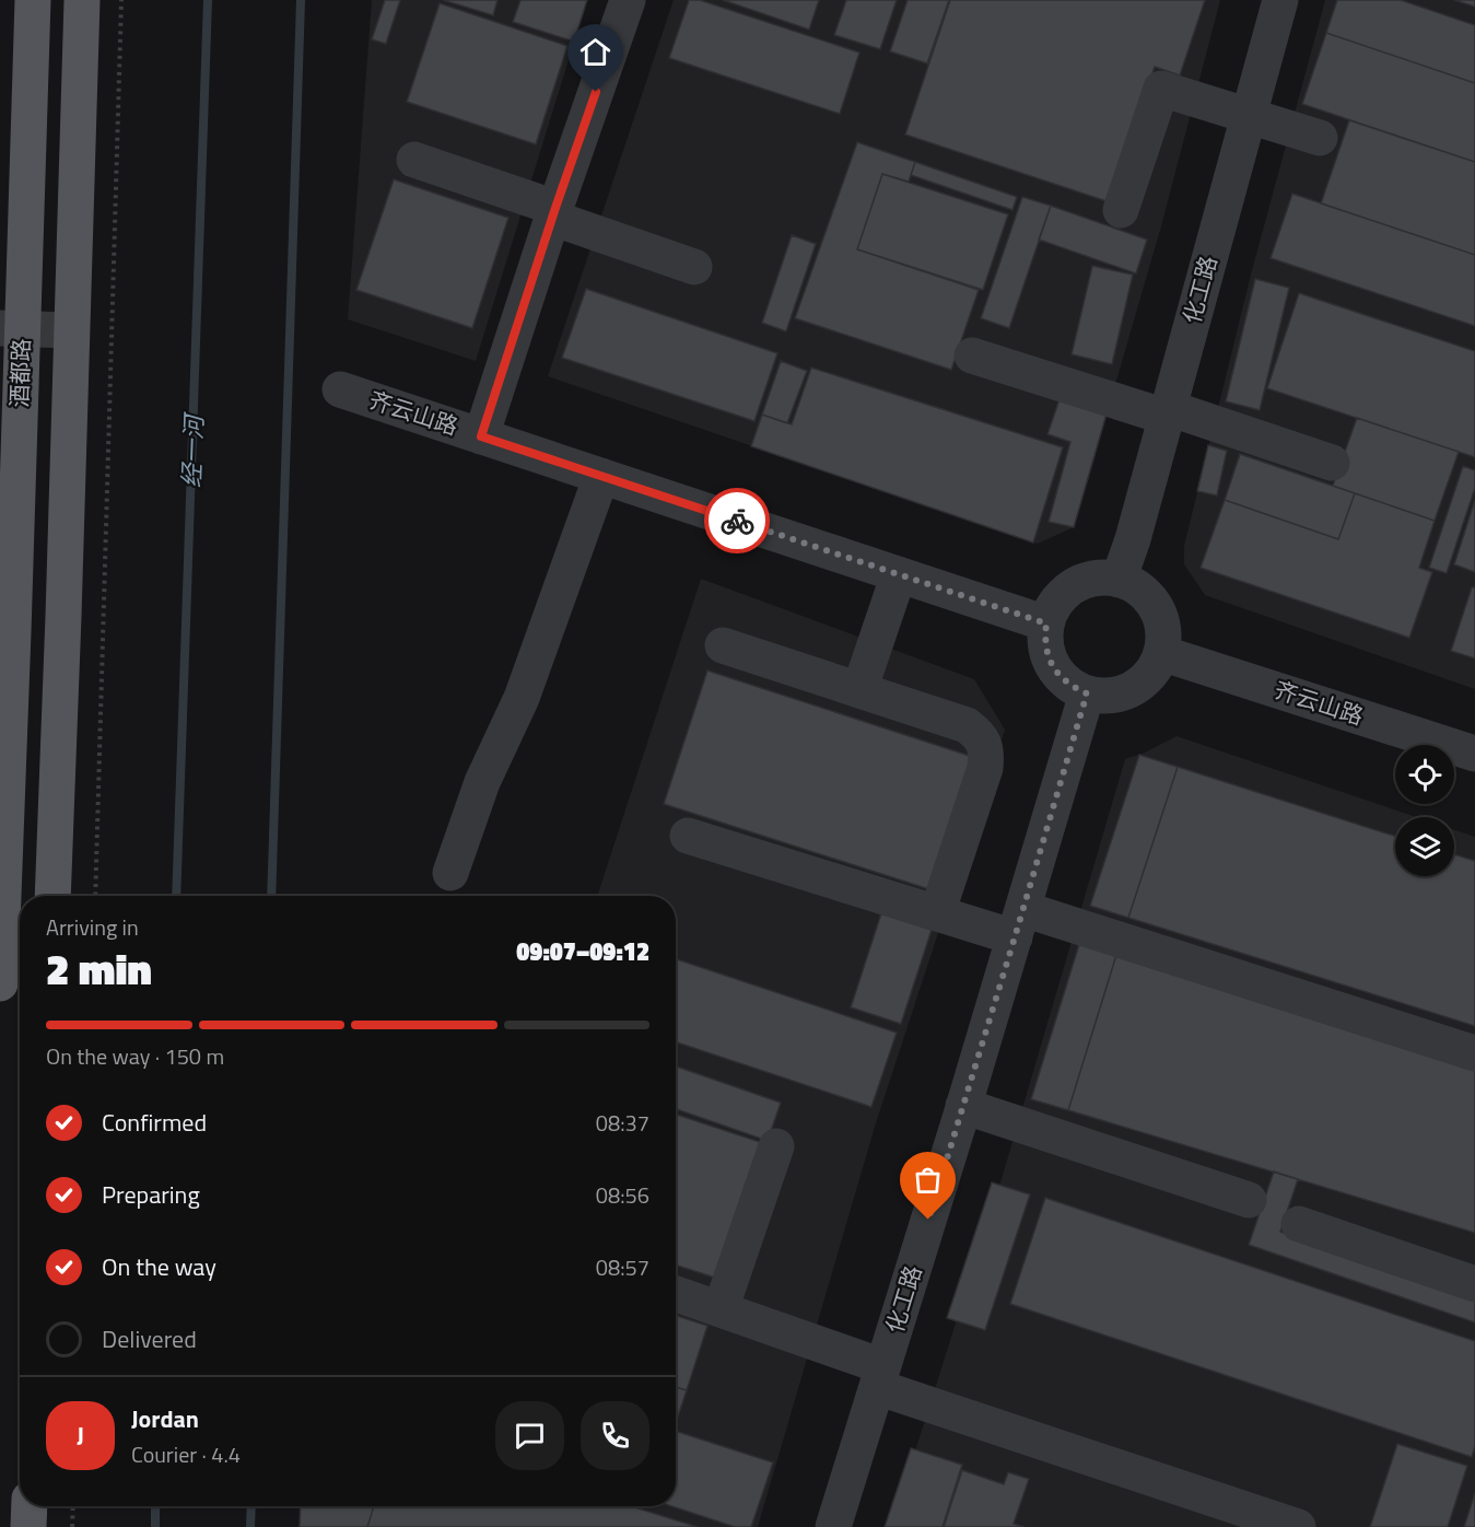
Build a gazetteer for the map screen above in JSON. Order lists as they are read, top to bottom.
{
  "streets": {
    "main road": ["酒都路"],
    "street": ["化工路", "齐云山路"]
  },
  "crossings": [
    ["化工路", "齐云山路"]
  ],
  "water": ["经一河"],
  "page": {
    "heading": ["2 min", "Arriving in", "09:07–09:12"],
    "panel": ["Jordan", "Courier · 4.4"],
    "bar": "On the way · 150 m",
    "list": [
      ["Confirmed", "08:37"],
      ["Preparing", "08:56"],
      ["On the way", "08:57"],
      "Delivered"
    ],
    "round": "J"
  }
}
